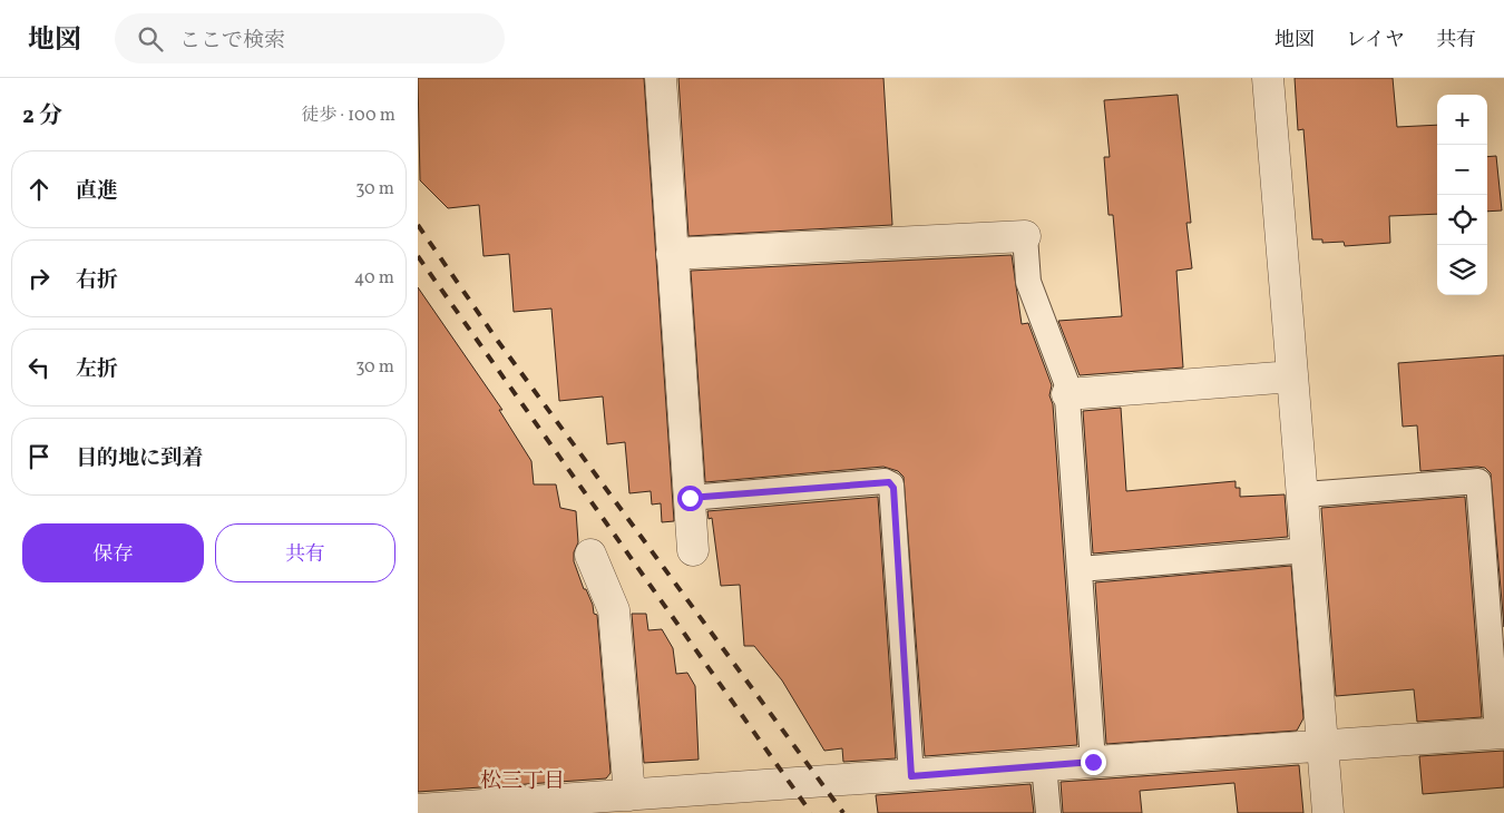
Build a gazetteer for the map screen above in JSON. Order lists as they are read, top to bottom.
{
  "districts": ["松三丁目"],
  "page": {
    "header": "地図",
    "search": "ここで検索",
    "nav": ["地図", "レイヤ", "共有"],
    "heading": ["2 分", "徒歩 · 100 m"],
    "map_buttons": ["+", "−"],
    "list": [
      ["直進", "30 m"],
      ["右折", "40 m"],
      ["左折", "30 m"],
      "目的地に到着"
    ],
    "buttons": ["保存", "共有"]
  }
}
